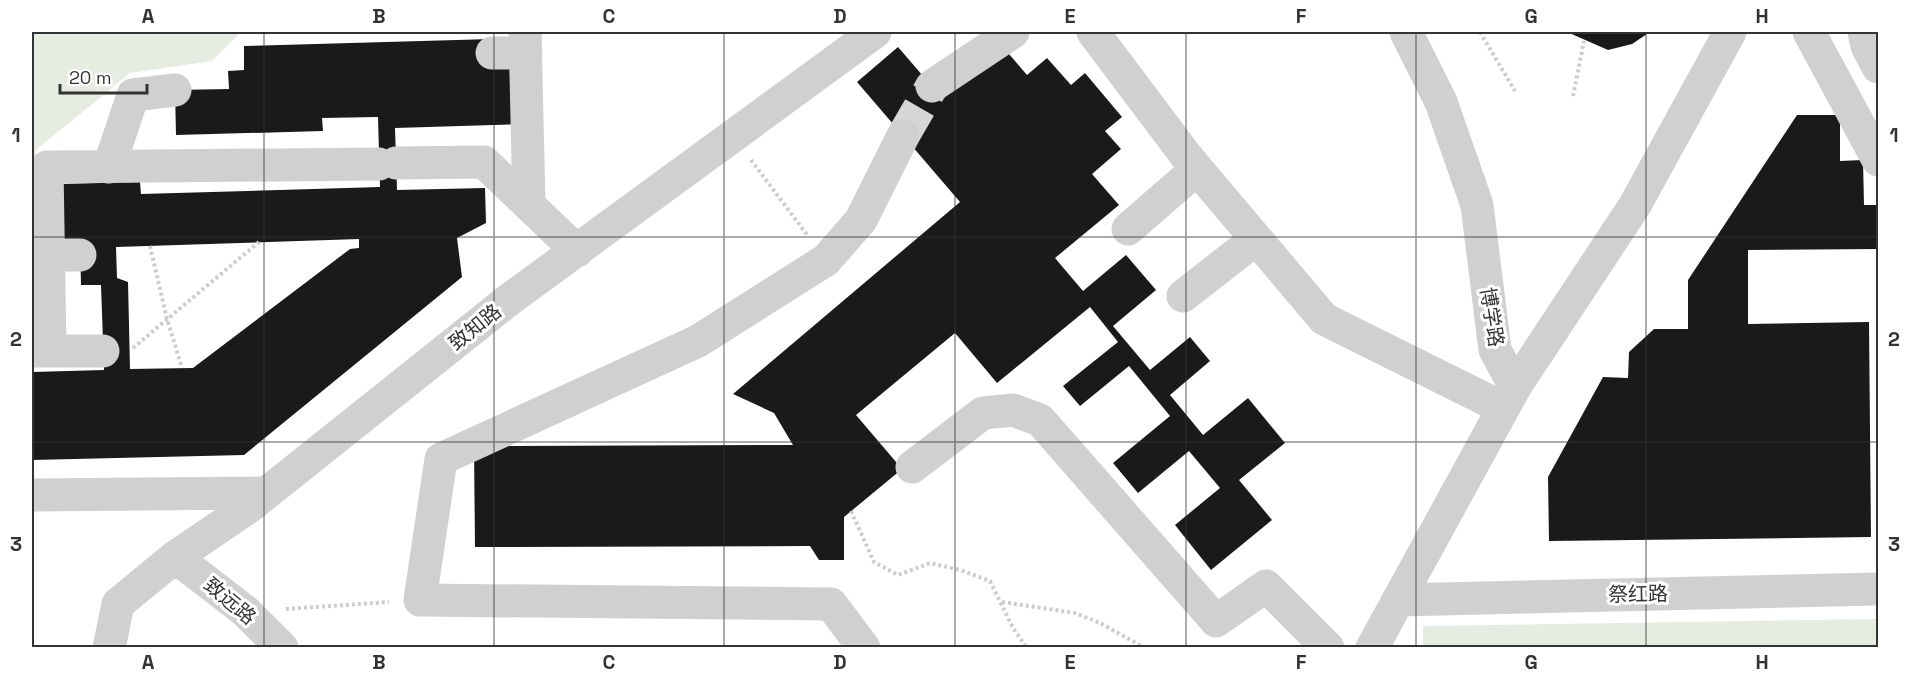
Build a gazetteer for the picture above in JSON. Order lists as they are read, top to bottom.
{
  "streets": {
    "lane": [
      "博学路",
      "致知路",
      "祭红路",
      "致远路"
    ]
  },
  "crossings": [
    ["致知路", "致远路"]
  ],
  "scale_bar": "20 m",
  "grid": {
    "columns": [
      "A",
      "B",
      "C",
      "D",
      "E",
      "F",
      "G",
      "H"
    ],
    "rows": ["1", "2", "3"]
  }
}
